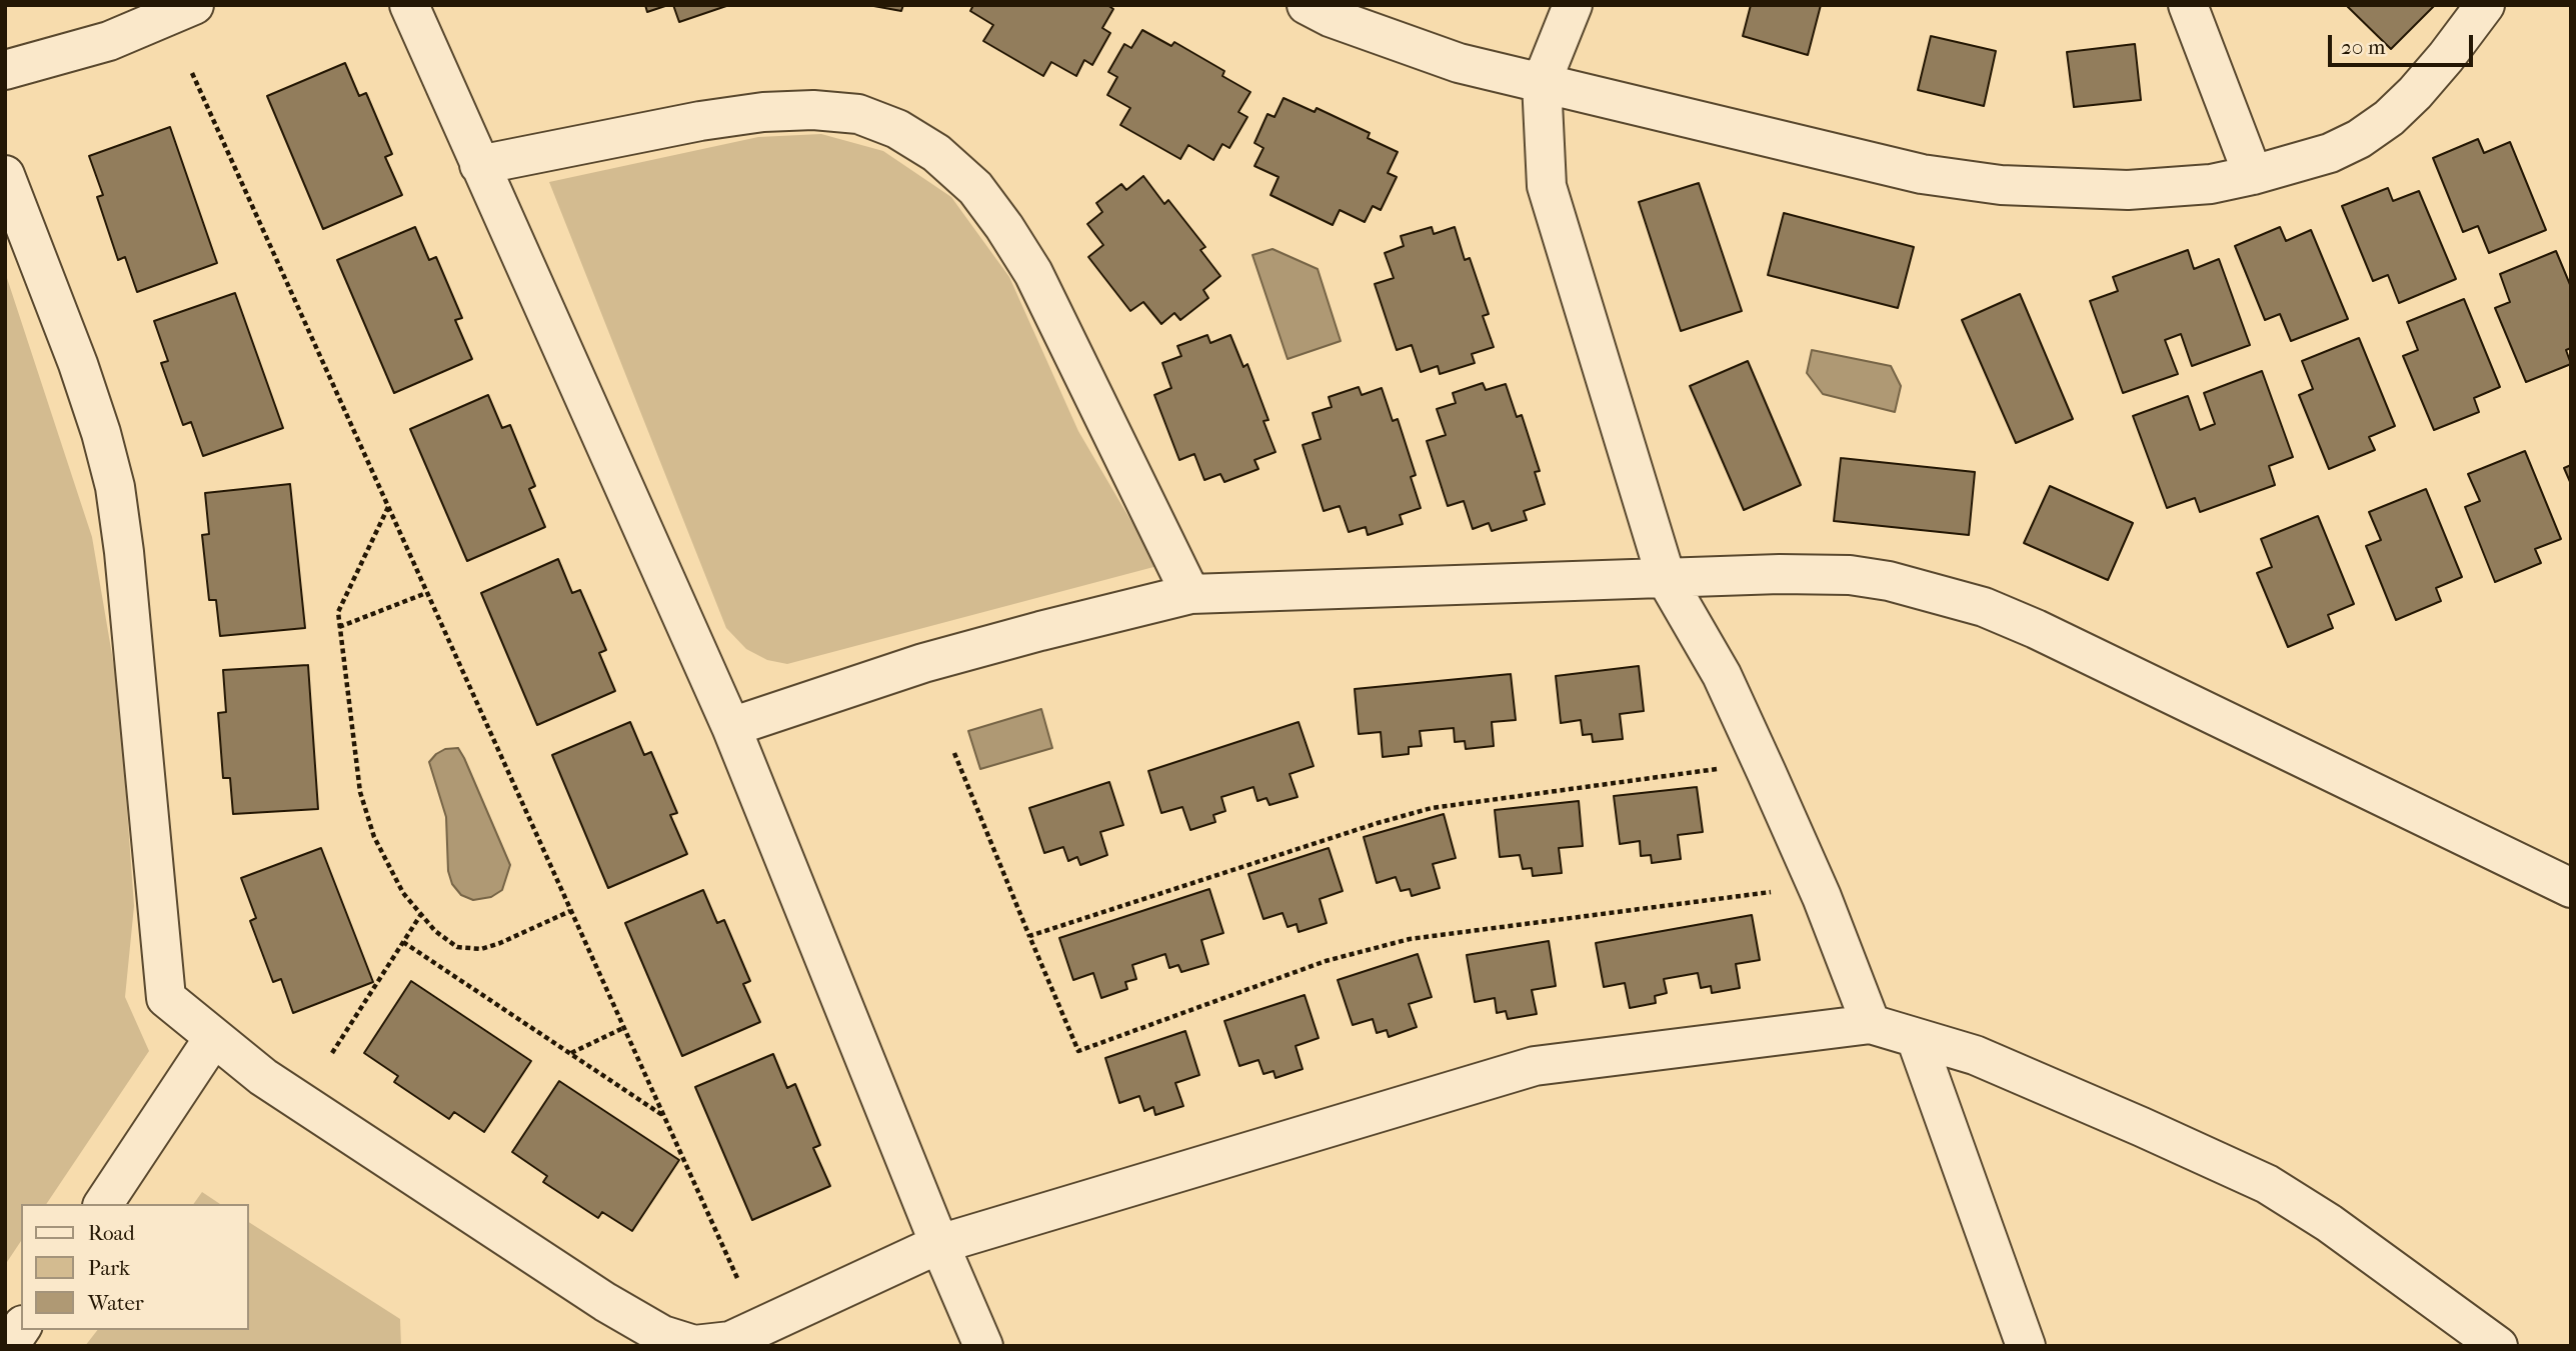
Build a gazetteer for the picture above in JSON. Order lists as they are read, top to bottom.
{
  "legend": ["Road", "Park", "Water"],
  "scale_bar": "20 m"
}
